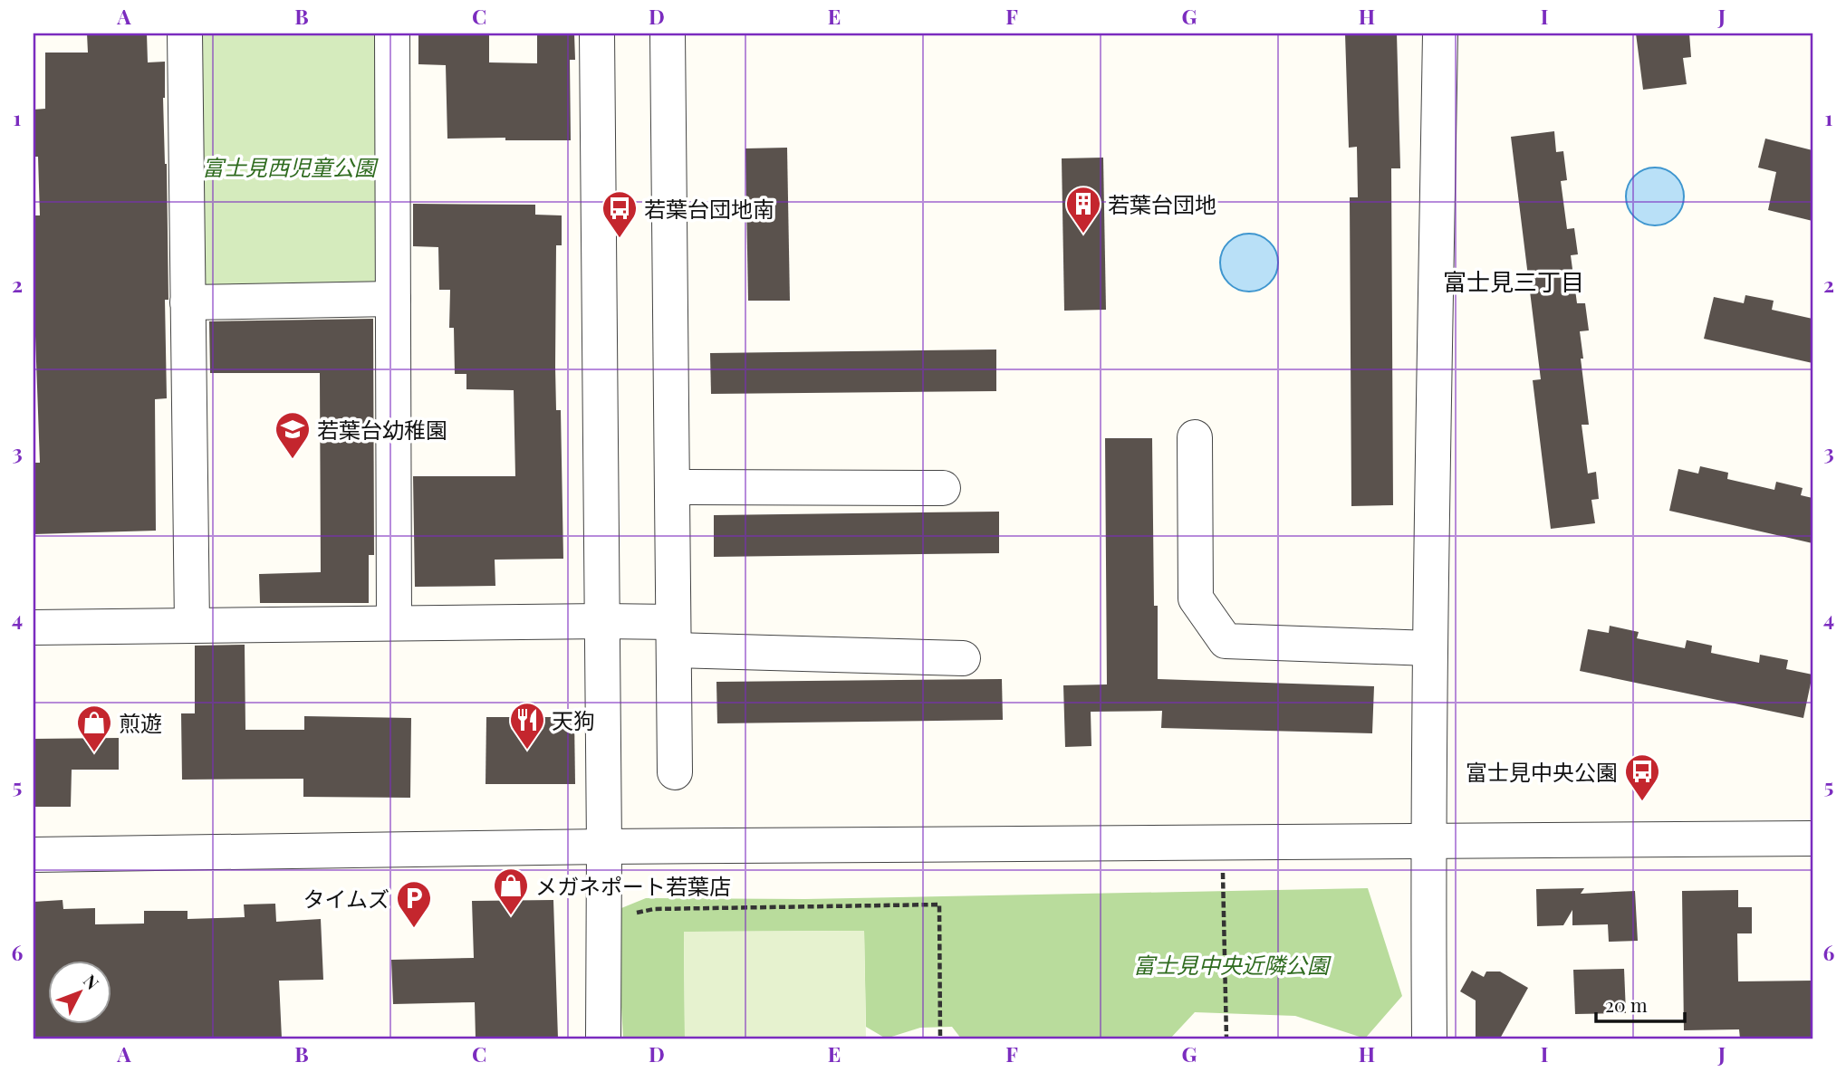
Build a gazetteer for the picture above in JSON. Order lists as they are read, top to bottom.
{
  "districts": ["富士見三丁目"],
  "parks": ["富士見西児童公園", "富士見中央近隣公園"],
  "places": {
    "building": ["若葉台団地"],
    "bus stop": ["若葉台団地南", "富士見中央公園"],
    "school or university": ["若葉台幼稚園"],
    "restaurant": ["天狗"],
    "shop": ["煎遊", "メガネポート若葉店"],
    "parking": ["タイムズ"]
  },
  "scale_bar": "20 m",
  "north": "top right",
  "grid": {
    "columns": [
      "A",
      "B",
      "C",
      "D",
      "E",
      "F",
      "G",
      "H",
      "I",
      "J"
    ],
    "rows": [
      "1",
      "2",
      "3",
      "4",
      "5",
      "6"
    ]
  }
}
